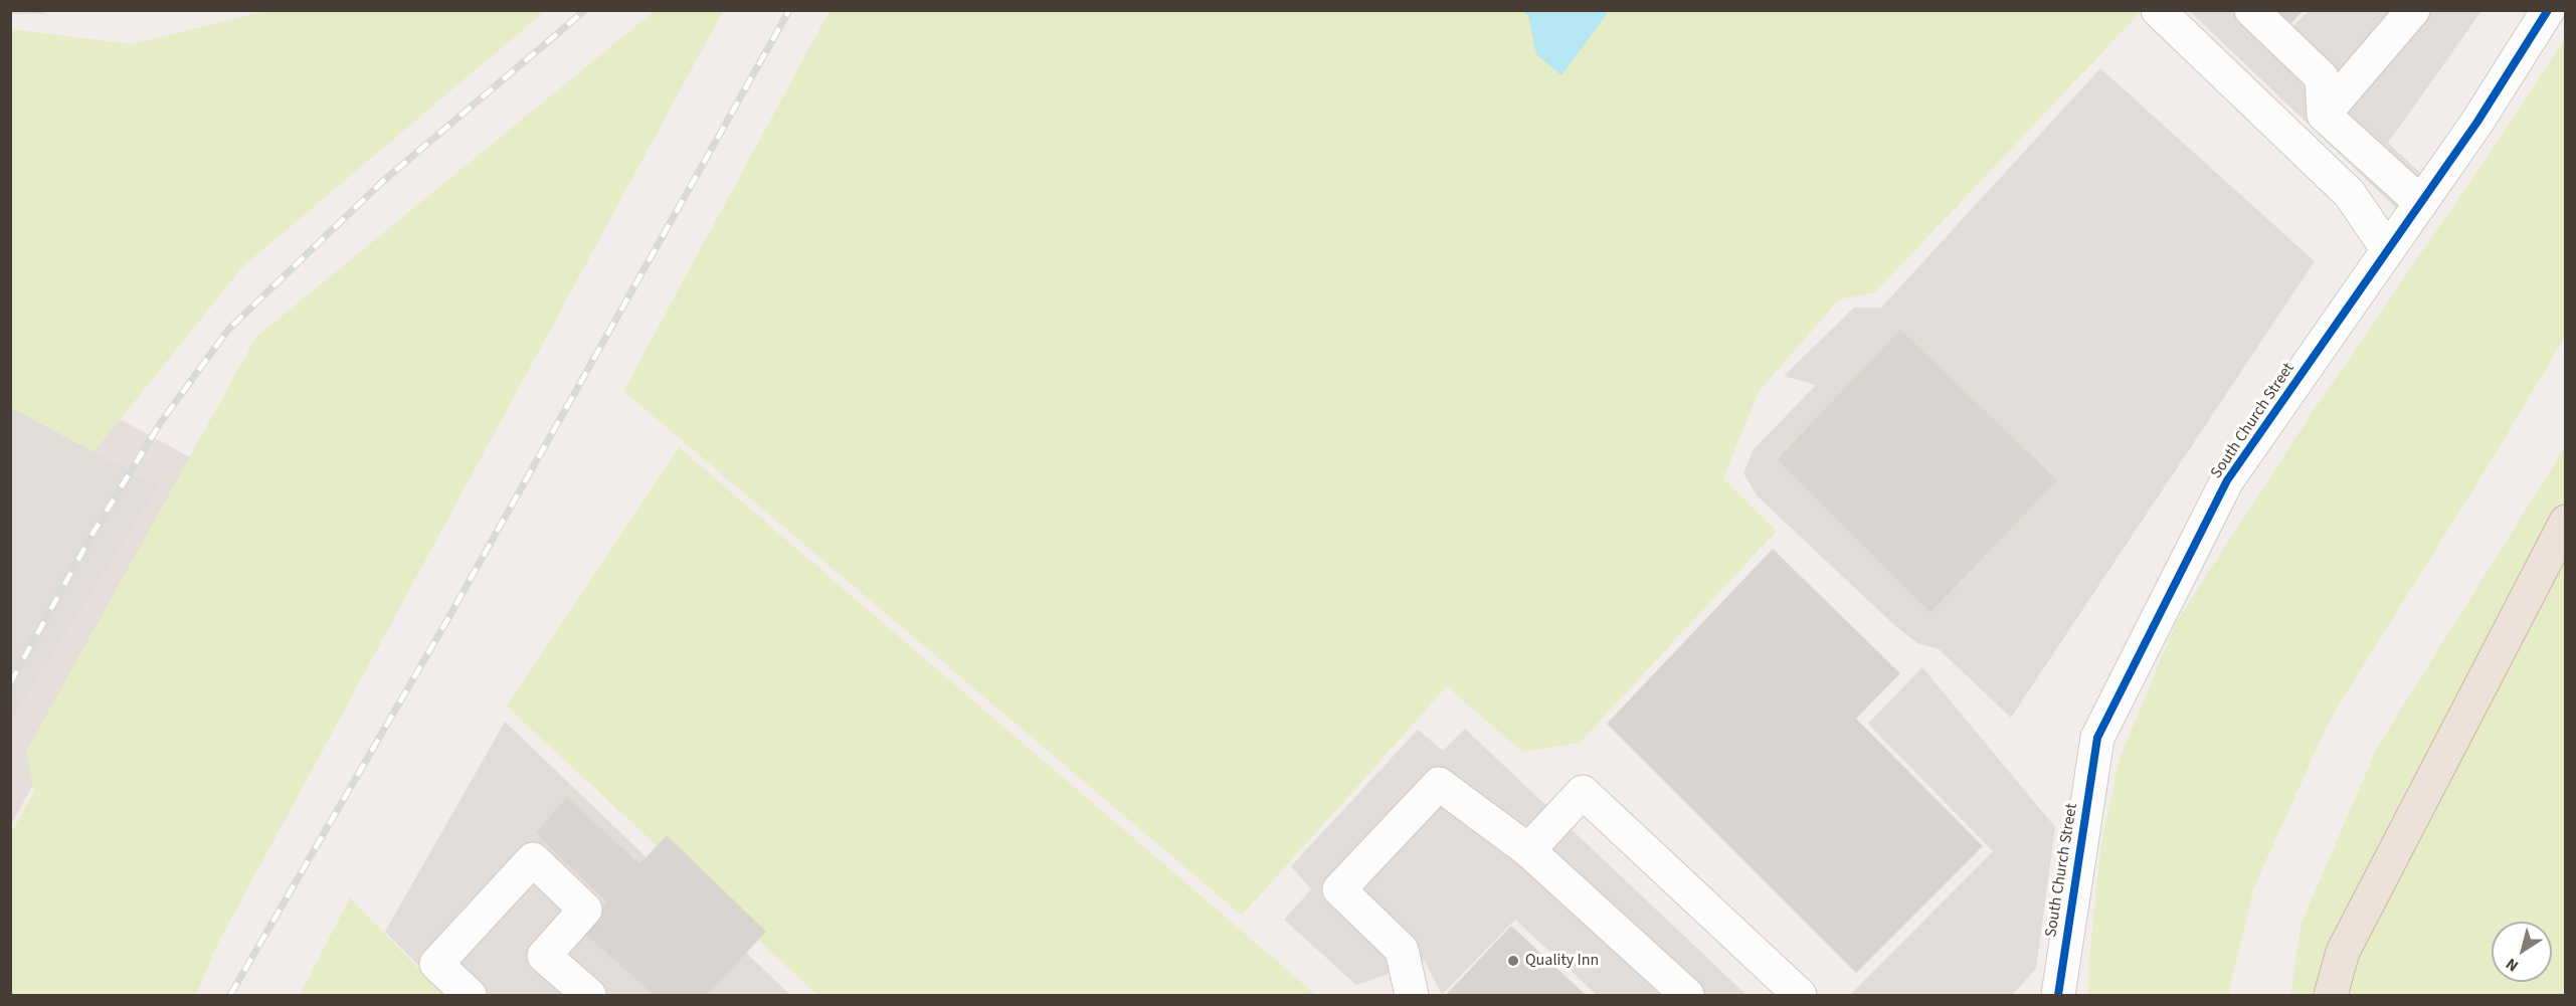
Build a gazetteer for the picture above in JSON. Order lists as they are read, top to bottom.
{
  "streets": {
    "street": ["South Church Street"]
  },
  "places": ["Quality Inn"],
  "north": "bottom left"
}
